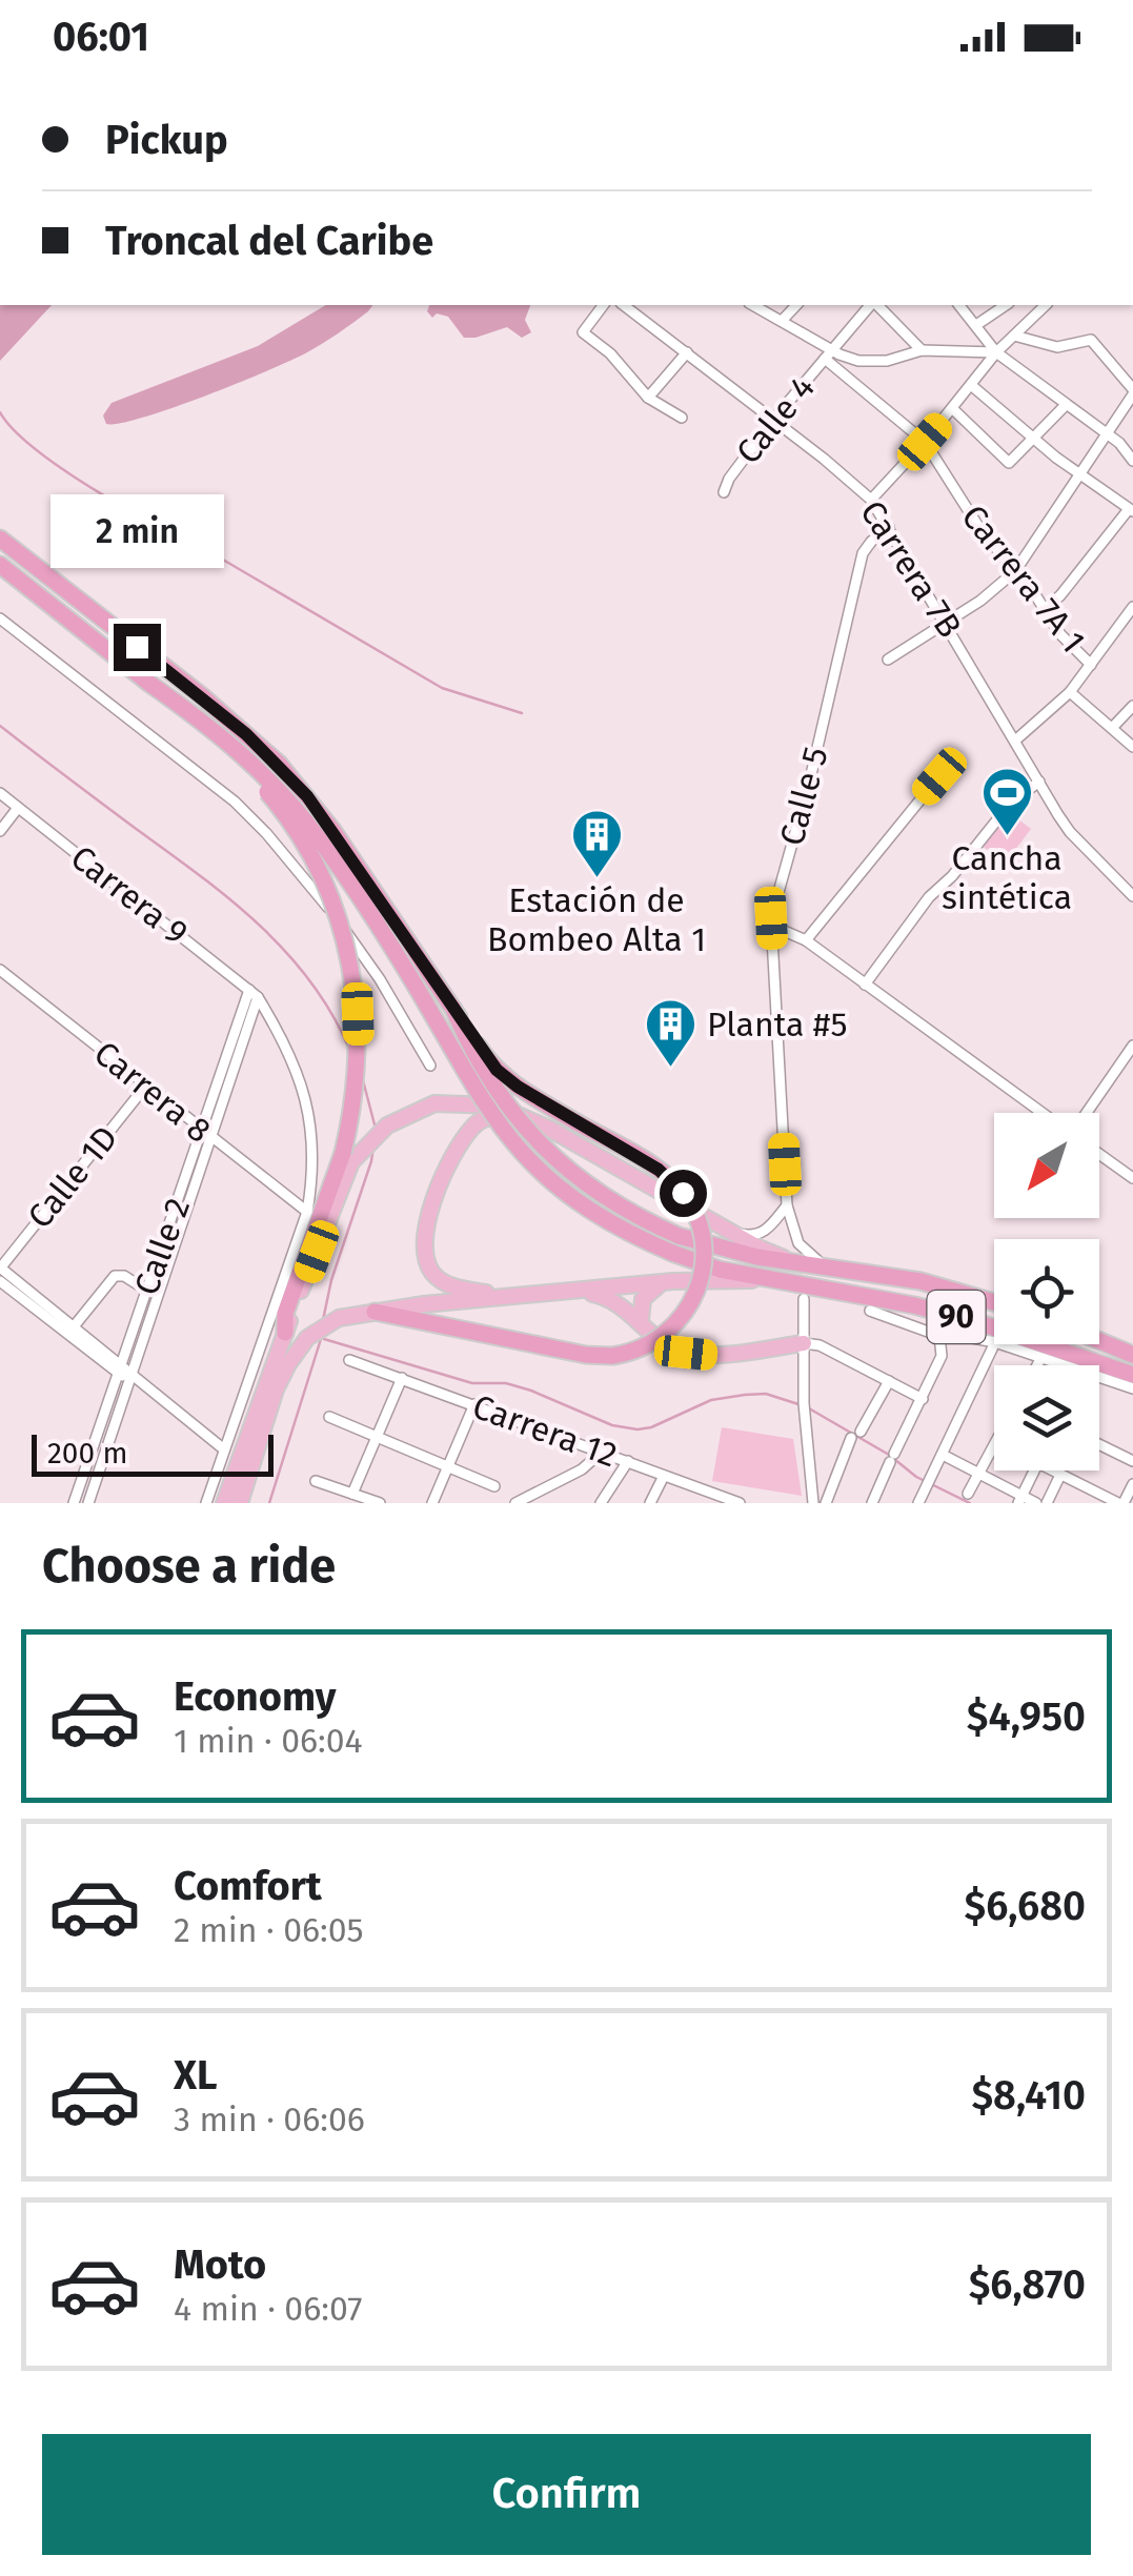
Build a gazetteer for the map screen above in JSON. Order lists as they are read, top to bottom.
{
  "streets": {
    "highway": ["90"],
    "street": [
      "Calle 4",
      "Carrera 7B",
      "Carrera 7A 1",
      "Calle 5",
      "Carrera 9",
      "Carrera 8",
      "Calle 1D",
      "Calle 2",
      "Carrera 12"
    ]
  },
  "crossings": [
    ["Calle 4", "Carrera 7B"],
    ["Calle 4", "Carrera 7A 1"],
    ["Carrera 7B", "Calle 5"],
    ["Calle 5", "90"],
    ["Carrera 9", "Calle 2"],
    ["Carrera 8", "Calle 1D"],
    ["Carrera 8", "Calle 2"]
  ],
  "places": {
    "sports": ["Cancha sintética"],
    "building": ["Estación de Bombeo Alta 1", "Planta #5"]
  },
  "scale_bar": "200 m",
  "north": "bottom left",
  "page": {
    "status": "06:01",
    "banner": ["Pickup", "Troncal del Caribe"],
    "bubble": "2 min",
    "scale": "200 m",
    "heading": "Choose a ride",
    "list": [
      {
        "name": "Economy",
        "note": "1 min · 06:04",
        "value": "$4,950"
      },
      {
        "name": "Comfort",
        "note": "2 min · 06:05",
        "value": "$6,680"
      },
      {
        "name": "XL",
        "note": "3 min · 06:06",
        "value": "$8,410"
      },
      {
        "name": "Moto",
        "note": "4 min · 06:07",
        "value": "$6,870"
      }
    ],
    "buttons": "Confirm"
  }
}
